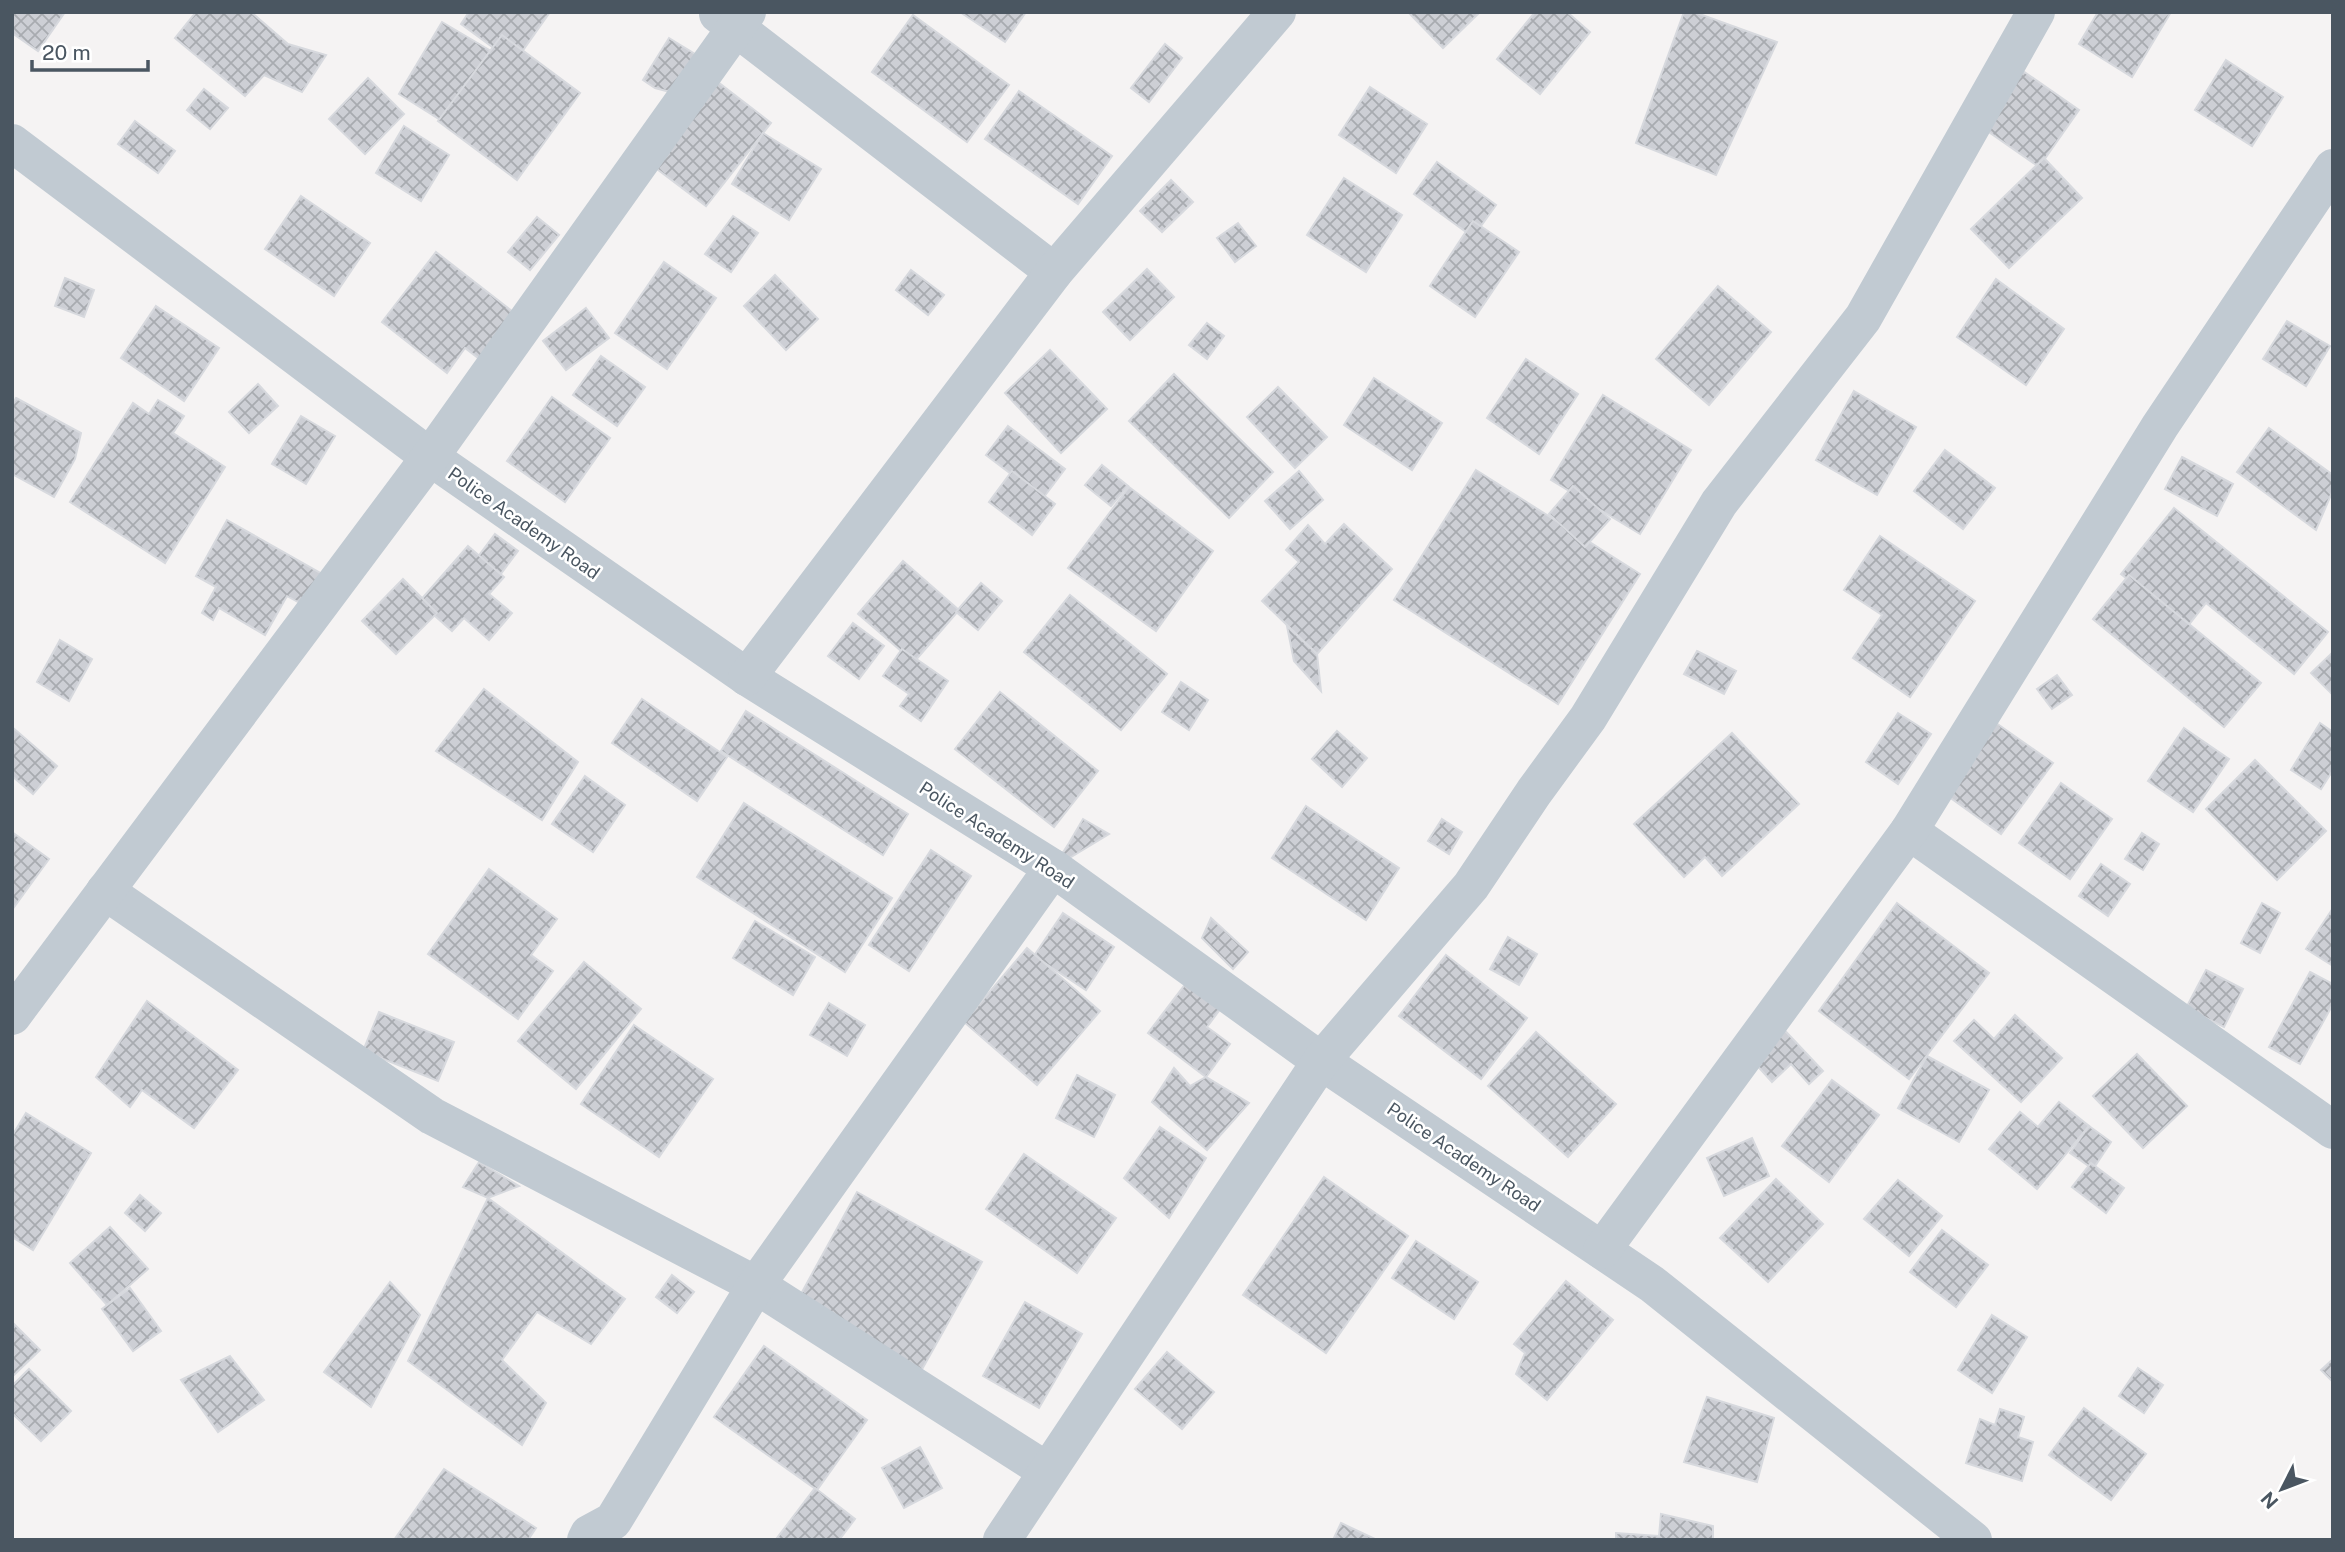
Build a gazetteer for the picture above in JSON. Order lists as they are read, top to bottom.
{
  "streets": {
    "street": ["Police Academy Road"]
  },
  "scale_bar": "20 m",
  "north": "bottom left"
}
